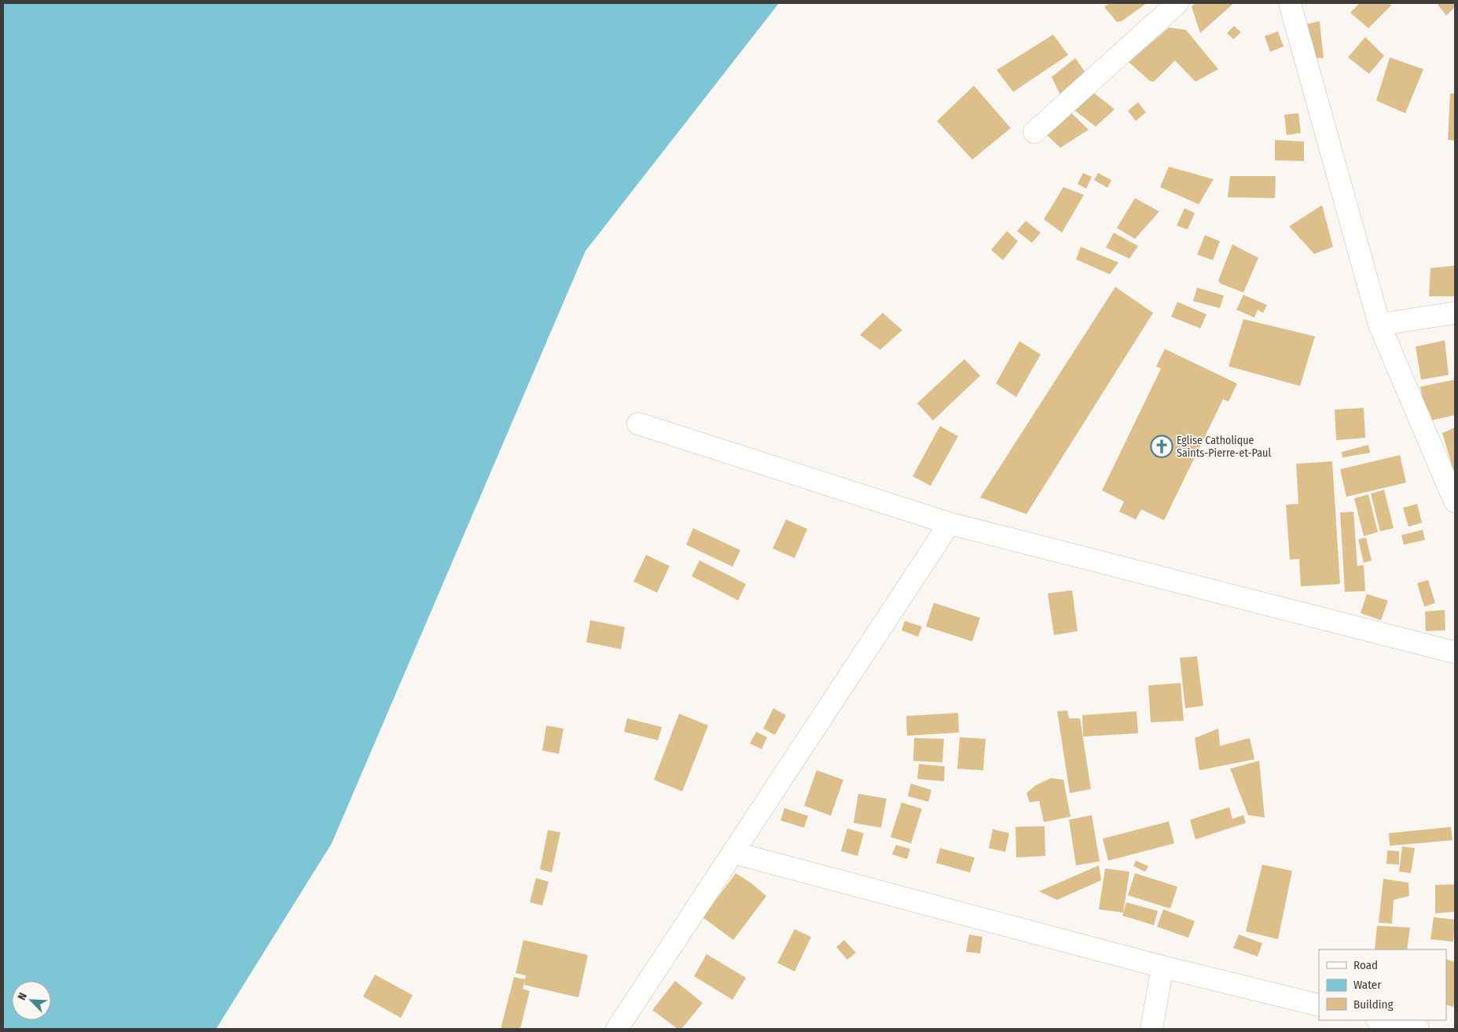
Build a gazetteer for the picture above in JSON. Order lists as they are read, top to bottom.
{
  "places": {
    "church": ["Eglise Catholique Saints-Pierre-et-Paul"]
  },
  "legend": ["Road", "Water", "Building"],
  "north": "top left"
}
